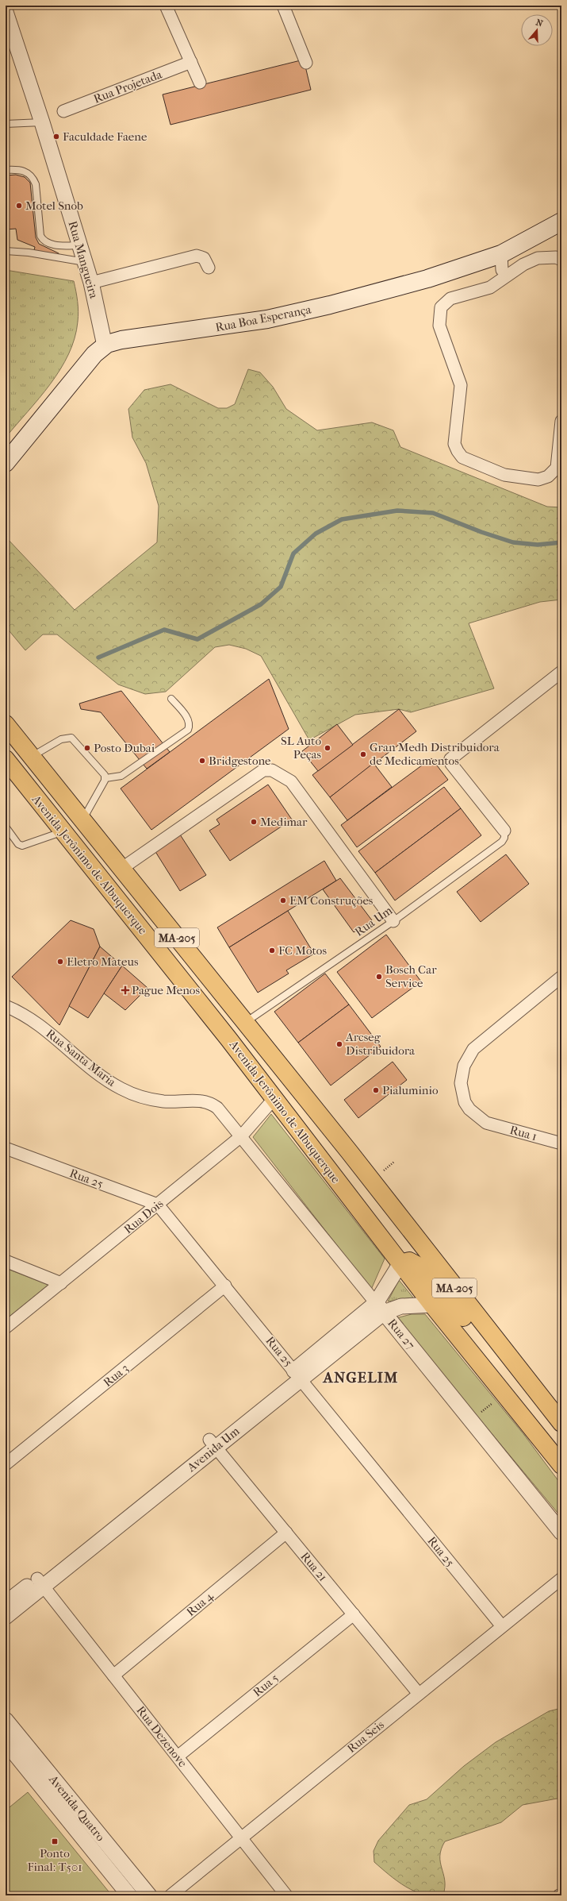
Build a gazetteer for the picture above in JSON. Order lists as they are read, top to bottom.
{
  "streets": {
    "main road": ["Rua Boa Esperança", "Avenida Jerônimo de Albuquerque", "MA-205"],
    "street": [
      "Rua Projetada",
      "Rua Mangueira",
      "Rua Santa Maria",
      "Rua 1",
      "Rua 25",
      "Rua Dois",
      "Rua 27",
      "Rua 3",
      "Avenida Um",
      "Rua 21",
      "Rua 4",
      "Rua 5",
      "Rua Dezenove",
      "Rua Seis",
      "Avenida Quatro"
    ],
    "lane": ["Rua Um"]
  },
  "crossings": [
    ["Rua Mangueira", "Rua Boa Esperança"],
    ["Avenida Jerônimo de Albuquerque", "Rua Um"],
    ["Avenida Jerônimo de Albuquerque", "Rua Dois"],
    ["Avenida Jerônimo de Albuquerque", "Avenida Um"],
    ["Rua Santa Maria", "Rua Dois"],
    ["Rua Santa Maria", "Rua 27"],
    ["Rua 25", "Rua Dois"],
    ["Rua 25", "Rua 3"],
    ["Rua 25", "Avenida Um"],
    ["Rua 25", "Rua Seis"],
    ["Rua Dois", "Rua 27"],
    ["Rua 27", "Avenida Um"],
    ["Avenida Um", "Rua 21"],
    ["Avenida Um", "Rua Dezenove"],
    ["Rua 21", "Rua 4"],
    ["Rua 21", "Rua 5"],
    ["Rua 21", "Rua Seis"],
    ["Rua 4", "Rua Dezenove"],
    ["Rua 5", "Rua Dezenove"],
    ["Rua Dezenove", "Rua Seis"]
  ],
  "districts": ["ANGELIM"],
  "places": {
    "other": [
      "Faculdade Faene",
      "Motel Snob",
      "Posto Dubai",
      "SL Auto Peças",
      "Gran Medh Distribuidora de Medicamentos",
      "Bridgestone",
      "Medimar",
      "EM Construções",
      "FC Motos",
      "Eletro Mateus",
      "Bosch Car Service",
      "Arcseg Distribuidora",
      "Pialuminio"
    ],
    "health": ["Pague Menos"],
    "transit": ["Ponto Final: T501"]
  },
  "north": "top"
}
